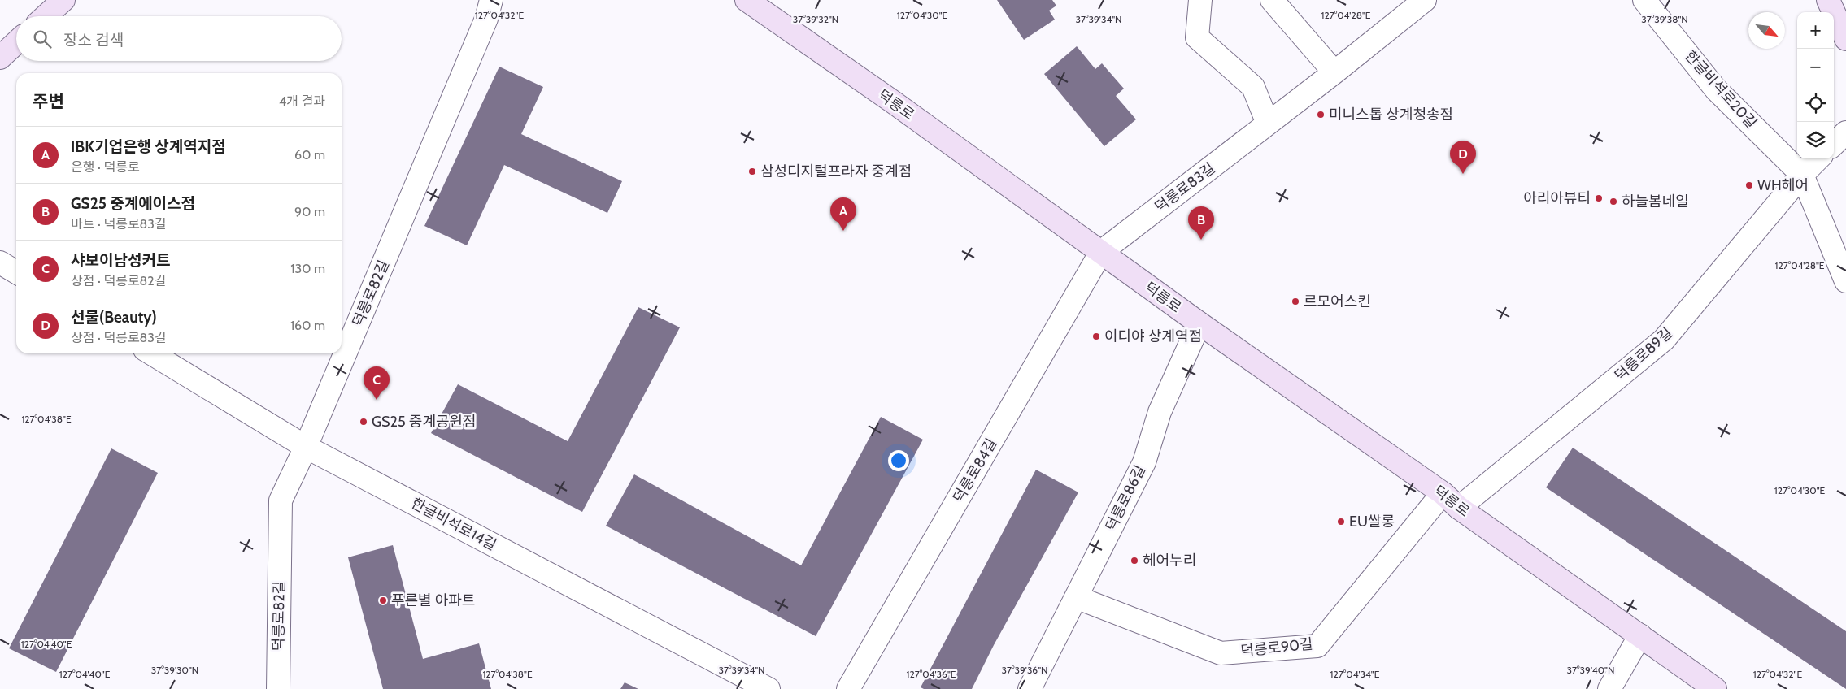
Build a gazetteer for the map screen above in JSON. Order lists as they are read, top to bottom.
{
  "streets": {
    "main road": ["덕릉로"],
    "street": [
      "한글비석로20길",
      "덕릉로83길",
      "덕릉로82길",
      "덕릉로89길",
      "덕릉로84길",
      "덕릉로86길",
      "한글비석로14길",
      "덕릉로90길"
    ]
  },
  "crossings": [
    ["한글비석로20길", "덕릉로89길"],
    ["덕릉로", "덕릉로83길"],
    ["덕릉로", "덕릉로89길"],
    ["덕릉로", "덕릉로84길"],
    ["덕릉로", "덕릉로86길"],
    ["덕릉로", "덕릉로90길"],
    ["덕릉로83길", "덕릉로84길"],
    ["덕릉로82길", "한글비석로14길"],
    ["덕릉로86길", "덕릉로90길"]
  ],
  "places": [
    "미니스톱 상계청송점",
    "삼성디지털프라자 중계점",
    "WH헤어",
    "아리아뷰티",
    "하늘봄네일",
    "르모어스킨",
    "이디야 상계역점",
    "GS25 중계공원점",
    "EU쌀롱",
    "헤어누리",
    "푸른별 아파트"
  ],
  "north": "bottom right",
  "page": {
    "map_buttons": ["+", "−"],
    "search": "장소 검색",
    "heading": ["주변", "4개 결과"],
    "list": [
      {
        "mark": "A",
        "name": "IBK기업은행 상계역지점",
        "note": "은행 · 덕릉로",
        "value": "60 m"
      },
      {
        "mark": "B",
        "name": "GS25 중계에이스점",
        "note": "마트 · 덕릉로83길",
        "value": "90 m"
      },
      {
        "mark": "C",
        "name": "샤보이남성커트",
        "note": "상점 · 덕릉로82길",
        "value": "130 m"
      },
      {
        "mark": "D",
        "name": "선물(Beauty)",
        "note": "상점 · 덕릉로83길",
        "value": "160 m"
      }
    ],
    "pins": [
      "D",
      "A",
      "B",
      "C"
    ]
  },
  "coordinates": [
    "127°04'32\"E",
    "127°04'30\"E",
    "127°04'28\"E",
    "37°39'32\"N",
    "37°39'34\"N",
    "37°39'38\"N",
    "127°04'38\"E",
    "127°04'40\"E",
    "37°39'30\"N",
    "37°39'36\"N",
    "37°39'40\"N",
    "127°04'36\"E",
    "127°04'34\"E"
  ]
}
